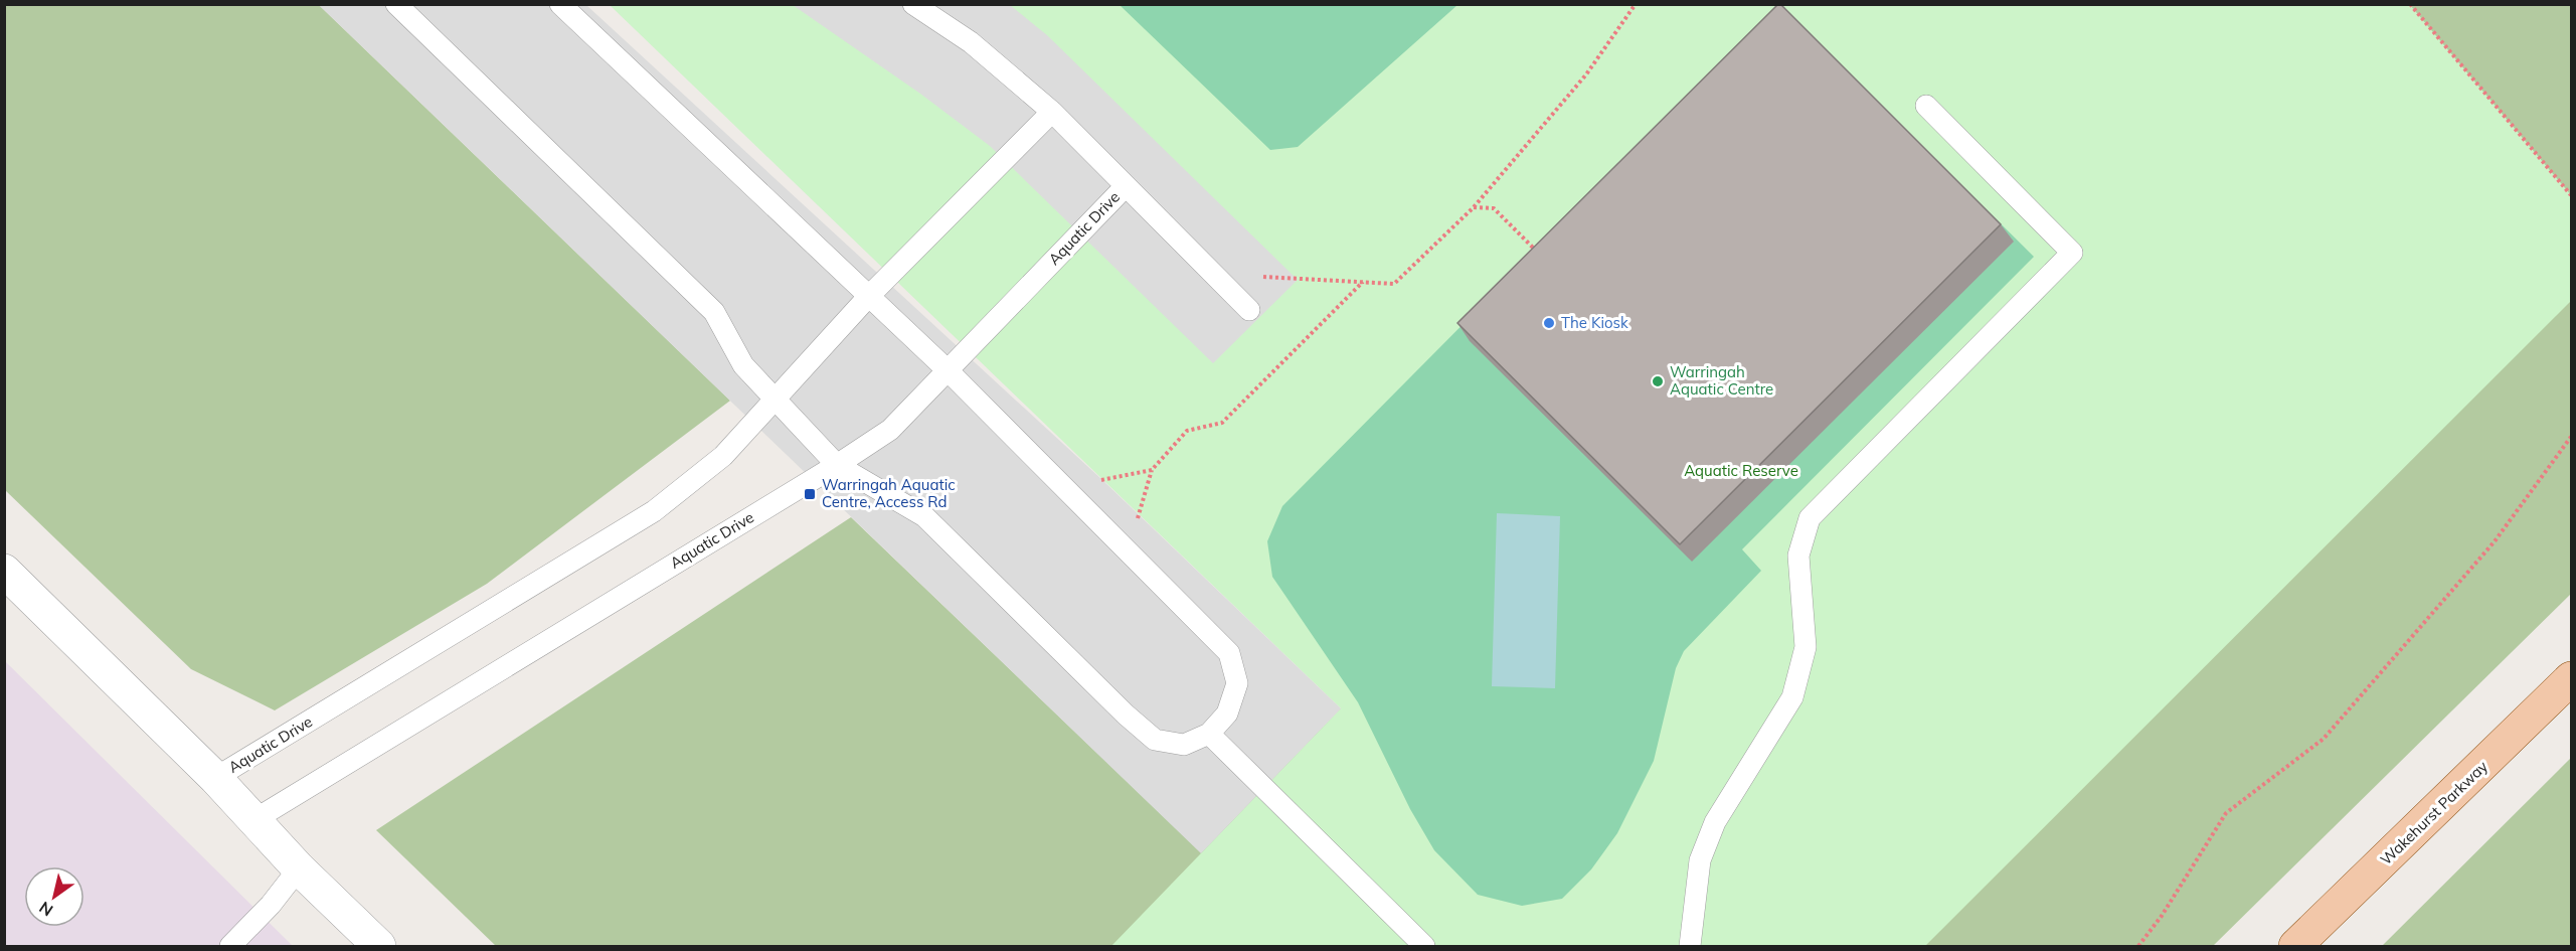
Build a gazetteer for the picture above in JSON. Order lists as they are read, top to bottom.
{
  "streets": {
    "main road": ["Wakehurst Parkway"],
    "street": ["Aquatic Drive"]
  },
  "parks": ["Aquatic Reserve"],
  "places": {
    "other": ["The Kiosk", "Warringah Aquatic Centre"],
    "transit": ["Warringah Aquatic Centre, Access Rd"]
  },
  "north": "bottom left"
}
